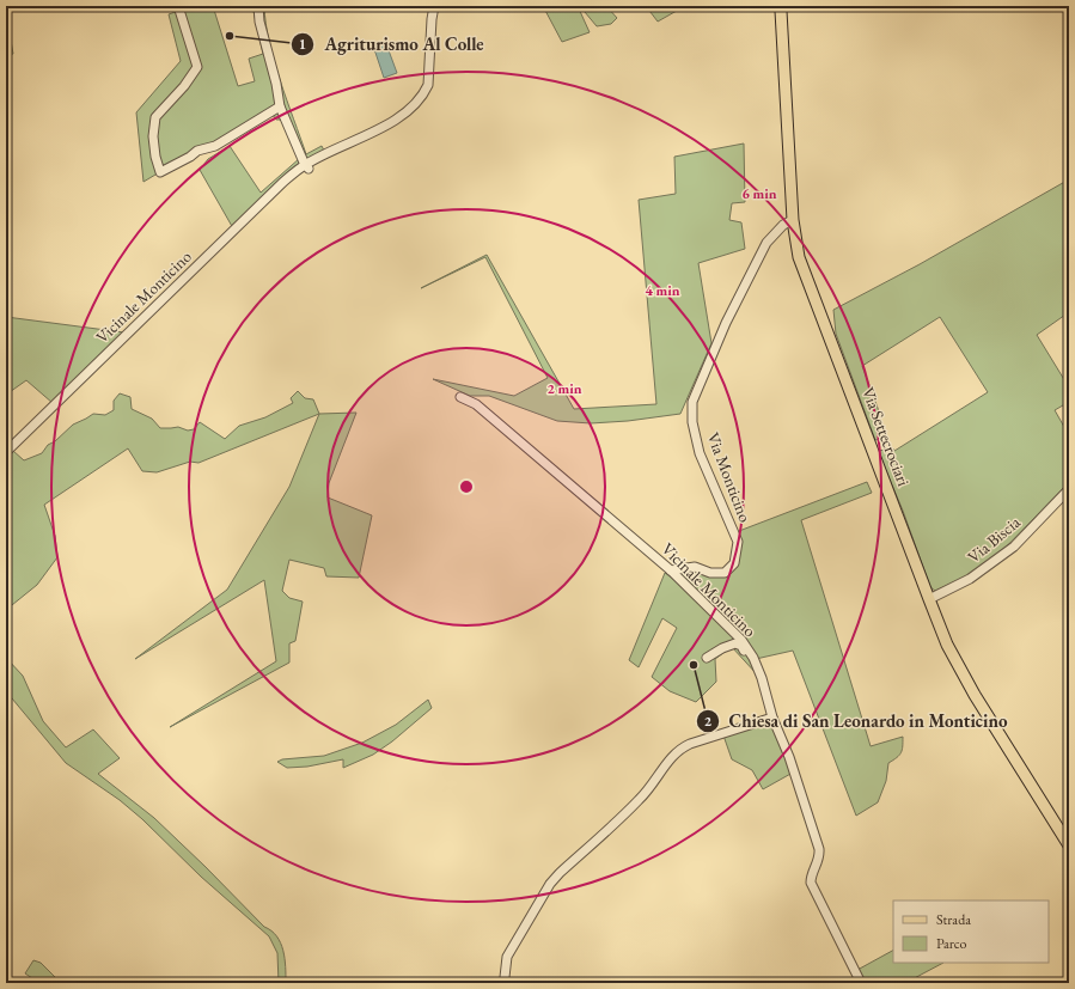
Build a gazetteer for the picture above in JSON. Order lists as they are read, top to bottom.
{
  "streets": {
    "main road": ["Via Settecrociari"],
    "street": ["Vicinale Monticino", "Via Monticino", "Via Biscia"]
  },
  "crossings": [
    ["Vicinale Monticino", "Via Monticino"],
    ["Via Settecrociari", "Via Monticino"],
    ["Via Settecrociari", "Via Biscia"]
  ],
  "places": ["Agriturismo Al Colle", "Chiesa di San Leonardo in Monticino"],
  "legend": ["Strada", "Parco"],
  "rings": ["6 min", "4 min", "2 min"]
}
